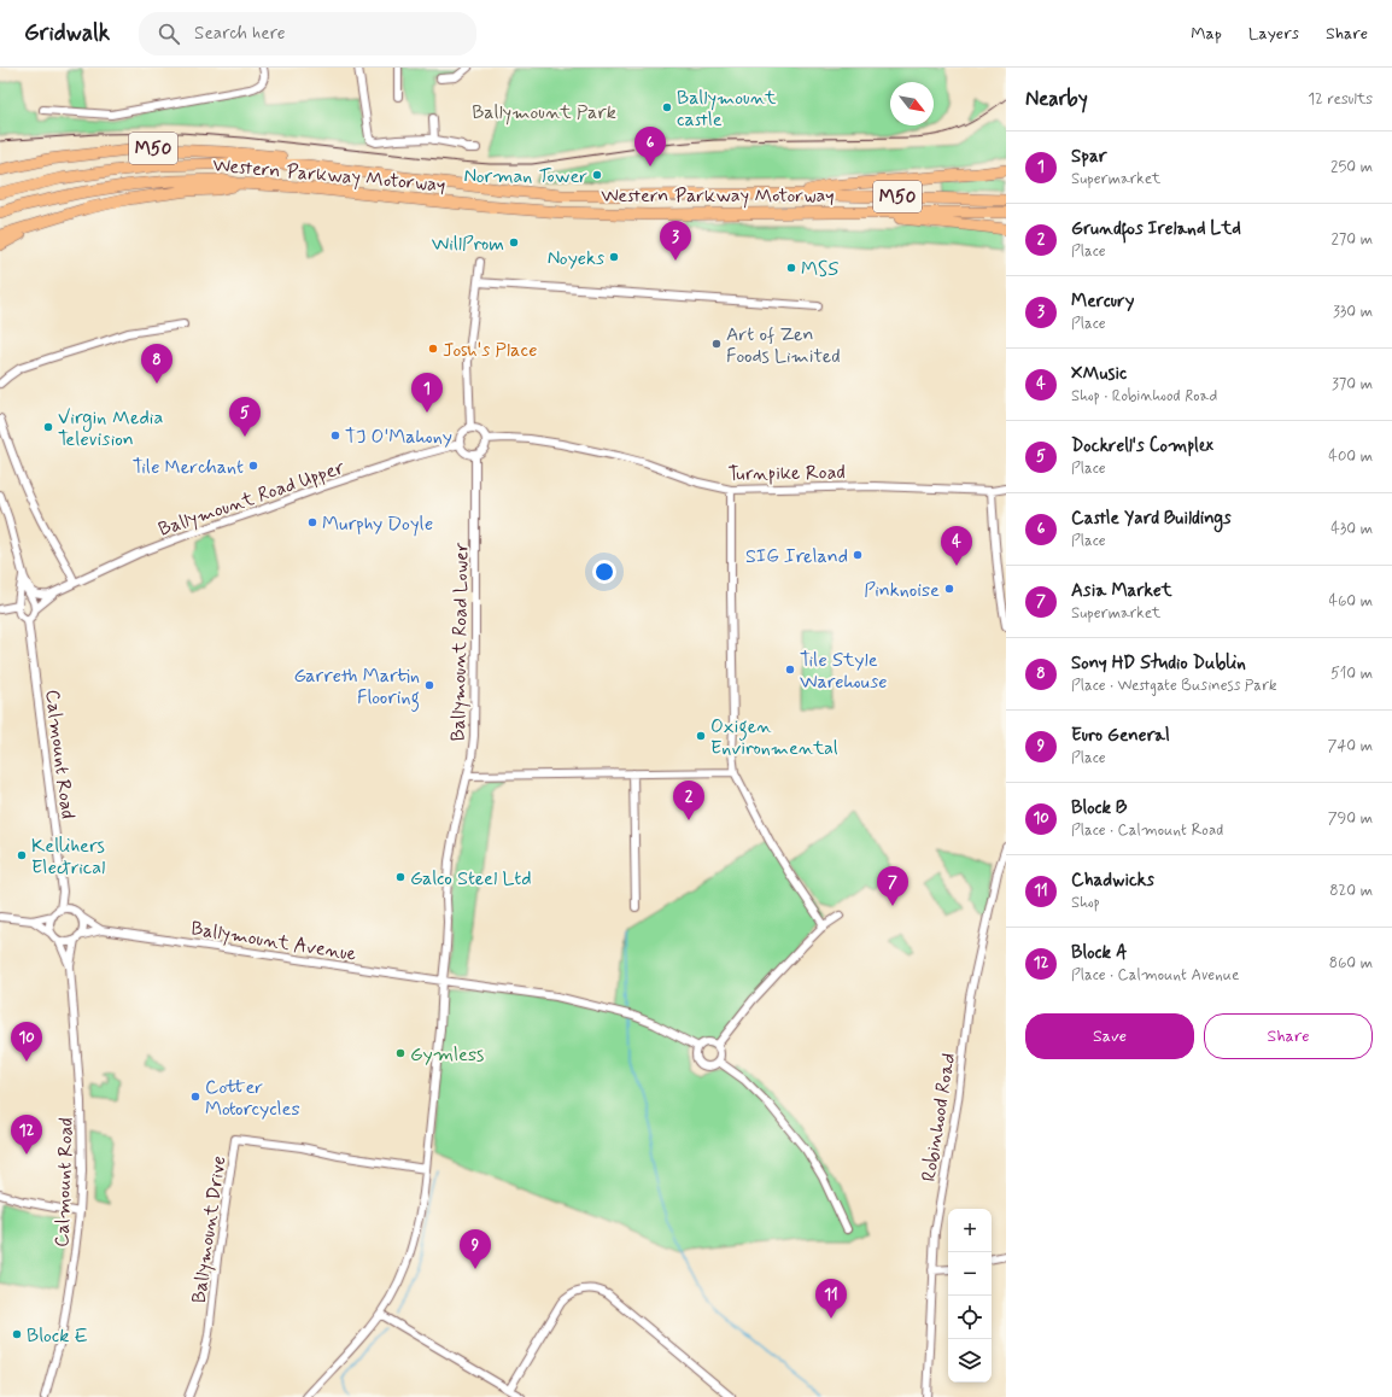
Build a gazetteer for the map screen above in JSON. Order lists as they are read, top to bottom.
{
  "streets": {
    "highway": ["M50", "Western Parkway Motorway"],
    "street": [
      "Turnpike Road",
      "Ballymount Road Upper",
      "Ballymount Road Lower",
      "Calmount Road",
      "Ballymount Avenue",
      "Robinhood Road",
      "Ballymount Drive"
    ]
  },
  "crossings": [
    ["M50", "Western Parkway Motorway"],
    ["Turnpike Road", "Ballymount Road Upper"],
    ["Turnpike Road", "Ballymount Road Lower"],
    ["Ballymount Road Upper", "Ballymount Road Lower"],
    ["Ballymount Road Upper", "Calmount Road"],
    ["Ballymount Road Lower", "Ballymount Avenue"],
    ["Ballymount Road Lower", "Ballymount Drive"],
    ["Calmount Road", "Ballymount Avenue"]
  ],
  "parks": ["Ballymount Park"],
  "places": [
    "Ballymount castle",
    "Norman Tower",
    "WillProm",
    "Noyeks",
    "MSS",
    "Art of Zen Foods Limited",
    "Josh's Place",
    "Virgin Media Television",
    "TJ O'Mahony",
    "Tile Merchant",
    "Murphy Doyle",
    "SIG Ireland",
    "Pinknoise",
    "Tile Style Warehouse",
    "Garreth Martin Flooring",
    "Oxigen Environmental",
    "Kellihers Electrical",
    "Galco Steel Ltd",
    "Gymless",
    "Cotter Motorcycles",
    "Block E"
  ],
  "north": "bottom right",
  "page": {
    "header": "Gridwalk",
    "search": "Search here",
    "nav": ["Map", "Layers", "Share"],
    "heading": ["Nearby", "12 results"],
    "pins": [
      "6",
      "3",
      "8",
      "1",
      "5",
      "4",
      "2",
      "7",
      "10",
      "12",
      "9",
      "11"
    ],
    "list": [
      {
        "mark": "1",
        "name": "Spar",
        "note": "Supermarket",
        "value": "250 m"
      },
      {
        "mark": "2",
        "name": "Grundfos Ireland Ltd",
        "note": "Place",
        "value": "270 m"
      },
      {
        "mark": "3",
        "name": "Mercury",
        "note": "Place",
        "value": "330 m"
      },
      {
        "mark": "4",
        "name": "XMusic",
        "note": "Shop · Robinhood Road",
        "value": "370 m"
      },
      {
        "mark": "5",
        "name": "Dockrell's Complex",
        "note": "Place",
        "value": "400 m"
      },
      {
        "mark": "6",
        "name": "Castle Yard Buildings",
        "note": "Place",
        "value": "430 m"
      },
      {
        "mark": "7",
        "name": "Asia Market",
        "note": "Supermarket",
        "value": "460 m"
      },
      {
        "mark": "8",
        "name": "Sony HD Studio Dublin",
        "note": "Place · Westgate Business Park",
        "value": "510 m"
      },
      {
        "mark": "9",
        "name": "Euro General",
        "note": "Place",
        "value": "740 m"
      },
      {
        "mark": "10",
        "name": "Block B",
        "note": "Place · Calmount Road",
        "value": "790 m"
      },
      {
        "mark": "11",
        "name": "Chadwicks",
        "note": "Shop",
        "value": "820 m"
      },
      {
        "mark": "12",
        "name": "Block A",
        "note": "Place · Calmount Avenue",
        "value": "860 m"
      }
    ],
    "buttons": ["Save", "Share"],
    "map_buttons": ["+", "−"]
  }
}
